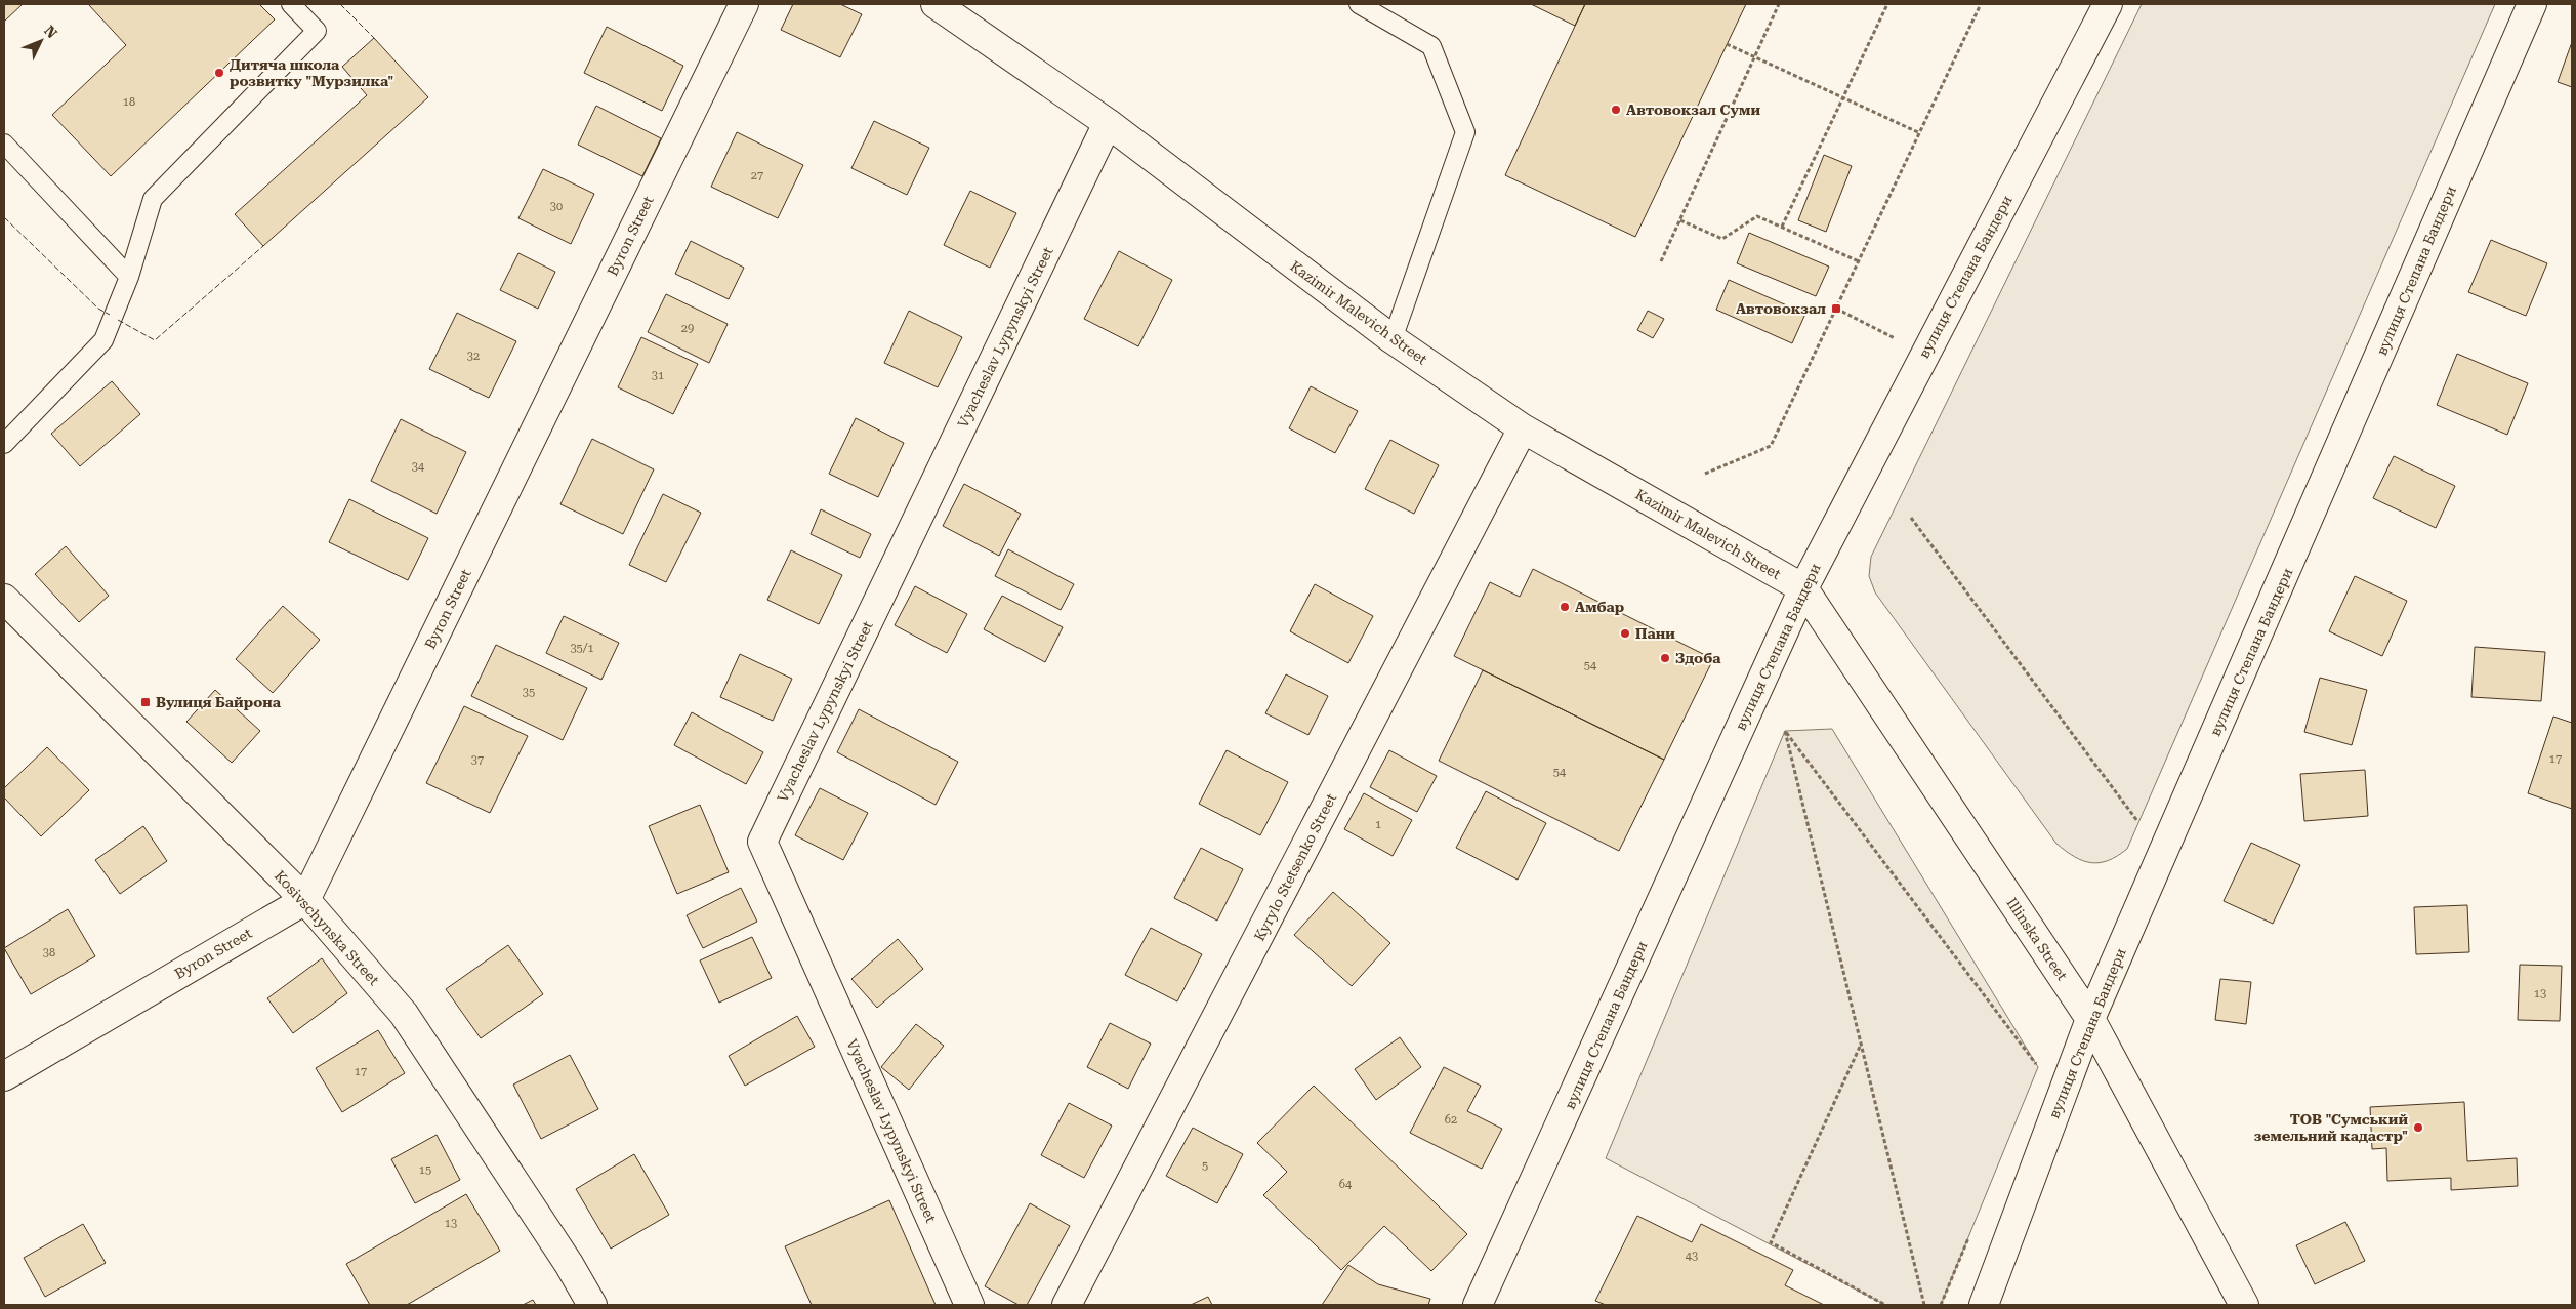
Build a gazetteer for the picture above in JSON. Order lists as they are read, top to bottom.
{
  "streets": {
    "street": [
      "Byron Street",
      "вулиця Степана Бандери",
      "Kazimir Malevich Street",
      "Vyacheslav Lypynskyi Street",
      "Kyrylo Stetsenko Street",
      "Kosivschynska Street",
      "Illinska Street"
    ]
  },
  "crossings": [
    ["Byron Street", "Kosivschynska Street"],
    ["вулиця Степана Бандери", "Kazimir Malevich Street"],
    ["вулиця Степана Бандери", "Illinska Street"],
    ["Kazimir Malevich Street", "Vyacheslav Lypynskyi Street"],
    ["Kazimir Malevich Street", "Kyrylo Stetsenko Street"],
    ["Kazimir Malevich Street", "Illinska Street"]
  ],
  "places": {
    "other": [
      "Дитяча школа розвитку \"Мурзилка\"",
      "Автовокзал Суми",
      "Амбар",
      "Пани",
      "Здоба",
      "ТОВ \"Сумський земельний кадастр\""
    ],
    "transit": ["Автовокзал", "Вулиця Байрона"]
  },
  "house_numbers": [
    "18",
    "27",
    "30",
    "29",
    "32",
    "31",
    "34",
    "35/1",
    "54",
    "35",
    "17",
    "37",
    "54",
    "1",
    "38",
    "13",
    "17",
    "62",
    "5",
    "15",
    "64",
    "13",
    "43"
  ],
  "north": "top right"
}
